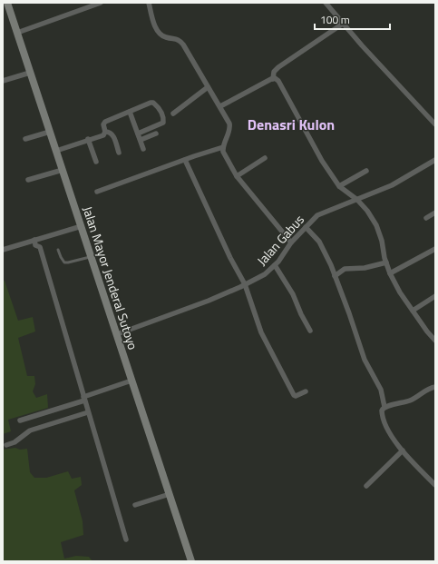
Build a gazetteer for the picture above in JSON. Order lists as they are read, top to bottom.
{
  "streets": {
    "main road": ["Jalan Mayor Jenderal Sutoyo"],
    "street": ["Jalan Gabus"]
  },
  "crossings": [
    ["Jalan Gabus", "Jalan Mayor Jenderal Sutoyo"]
  ],
  "districts": ["Denasri Kulon"],
  "scale_bar": "100 m"
}
